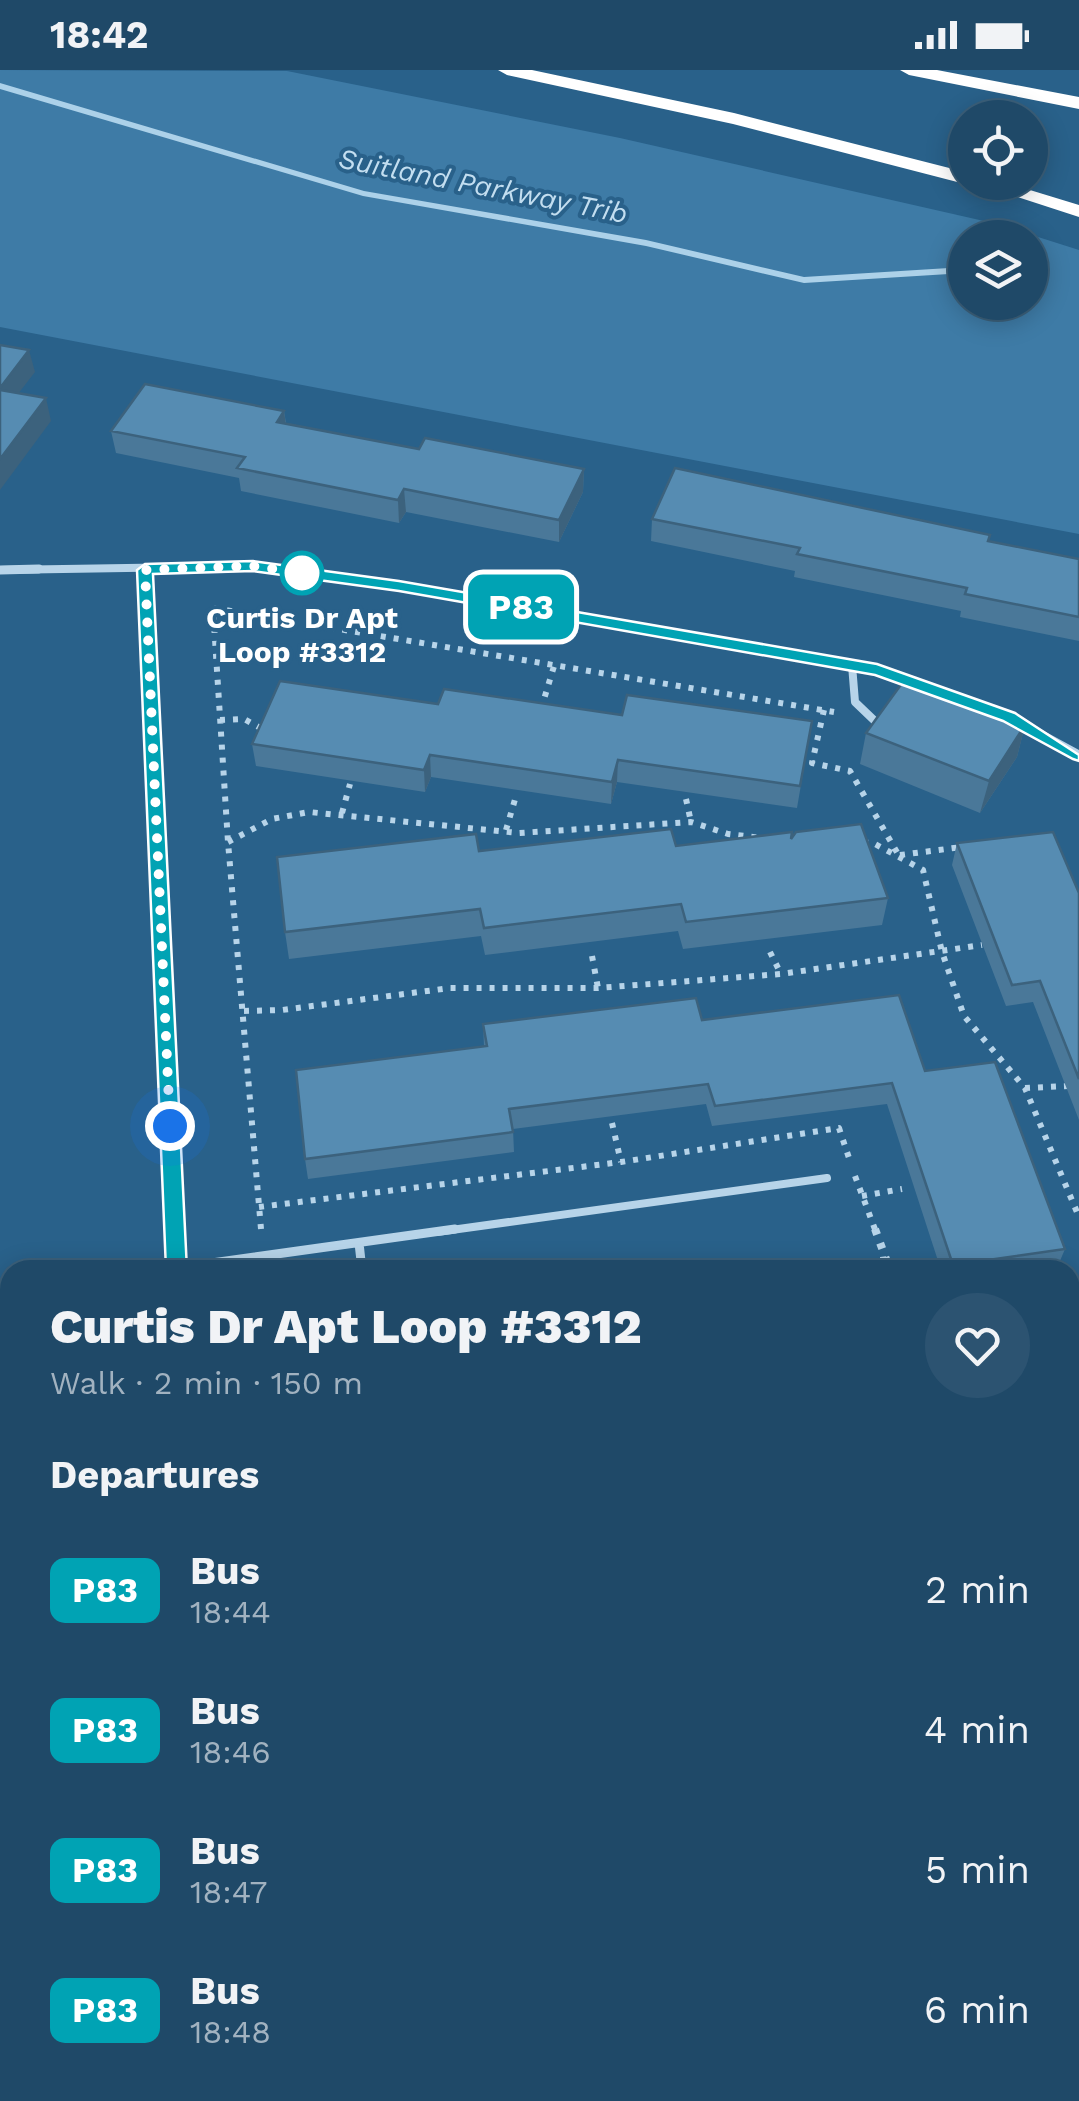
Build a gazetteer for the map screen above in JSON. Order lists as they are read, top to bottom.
{
  "water": ["Suitland Parkway Trib"],
  "places": ["Curtis Dr Apt Loop #3312"],
  "lines": ["bus line P83"],
  "page": {
    "status": "18:42",
    "on_map": "P83",
    "heading": [
      ["Curtis Dr Apt Loop #3312", "Walk · 2 min · 150 m"],
      "Departures"
    ],
    "list": [
      {
        "mark": "P83",
        "name": "Bus",
        "note": "18:44",
        "value": "2 min"
      },
      {
        "mark": "P83",
        "name": "Bus",
        "note": "18:46",
        "value": "4 min"
      },
      {
        "mark": "P83",
        "name": "Bus",
        "note": "18:47",
        "value": "5 min"
      },
      {
        "mark": "P83",
        "name": "Bus",
        "note": "18:48",
        "value": "6 min"
      }
    ]
  }
}
